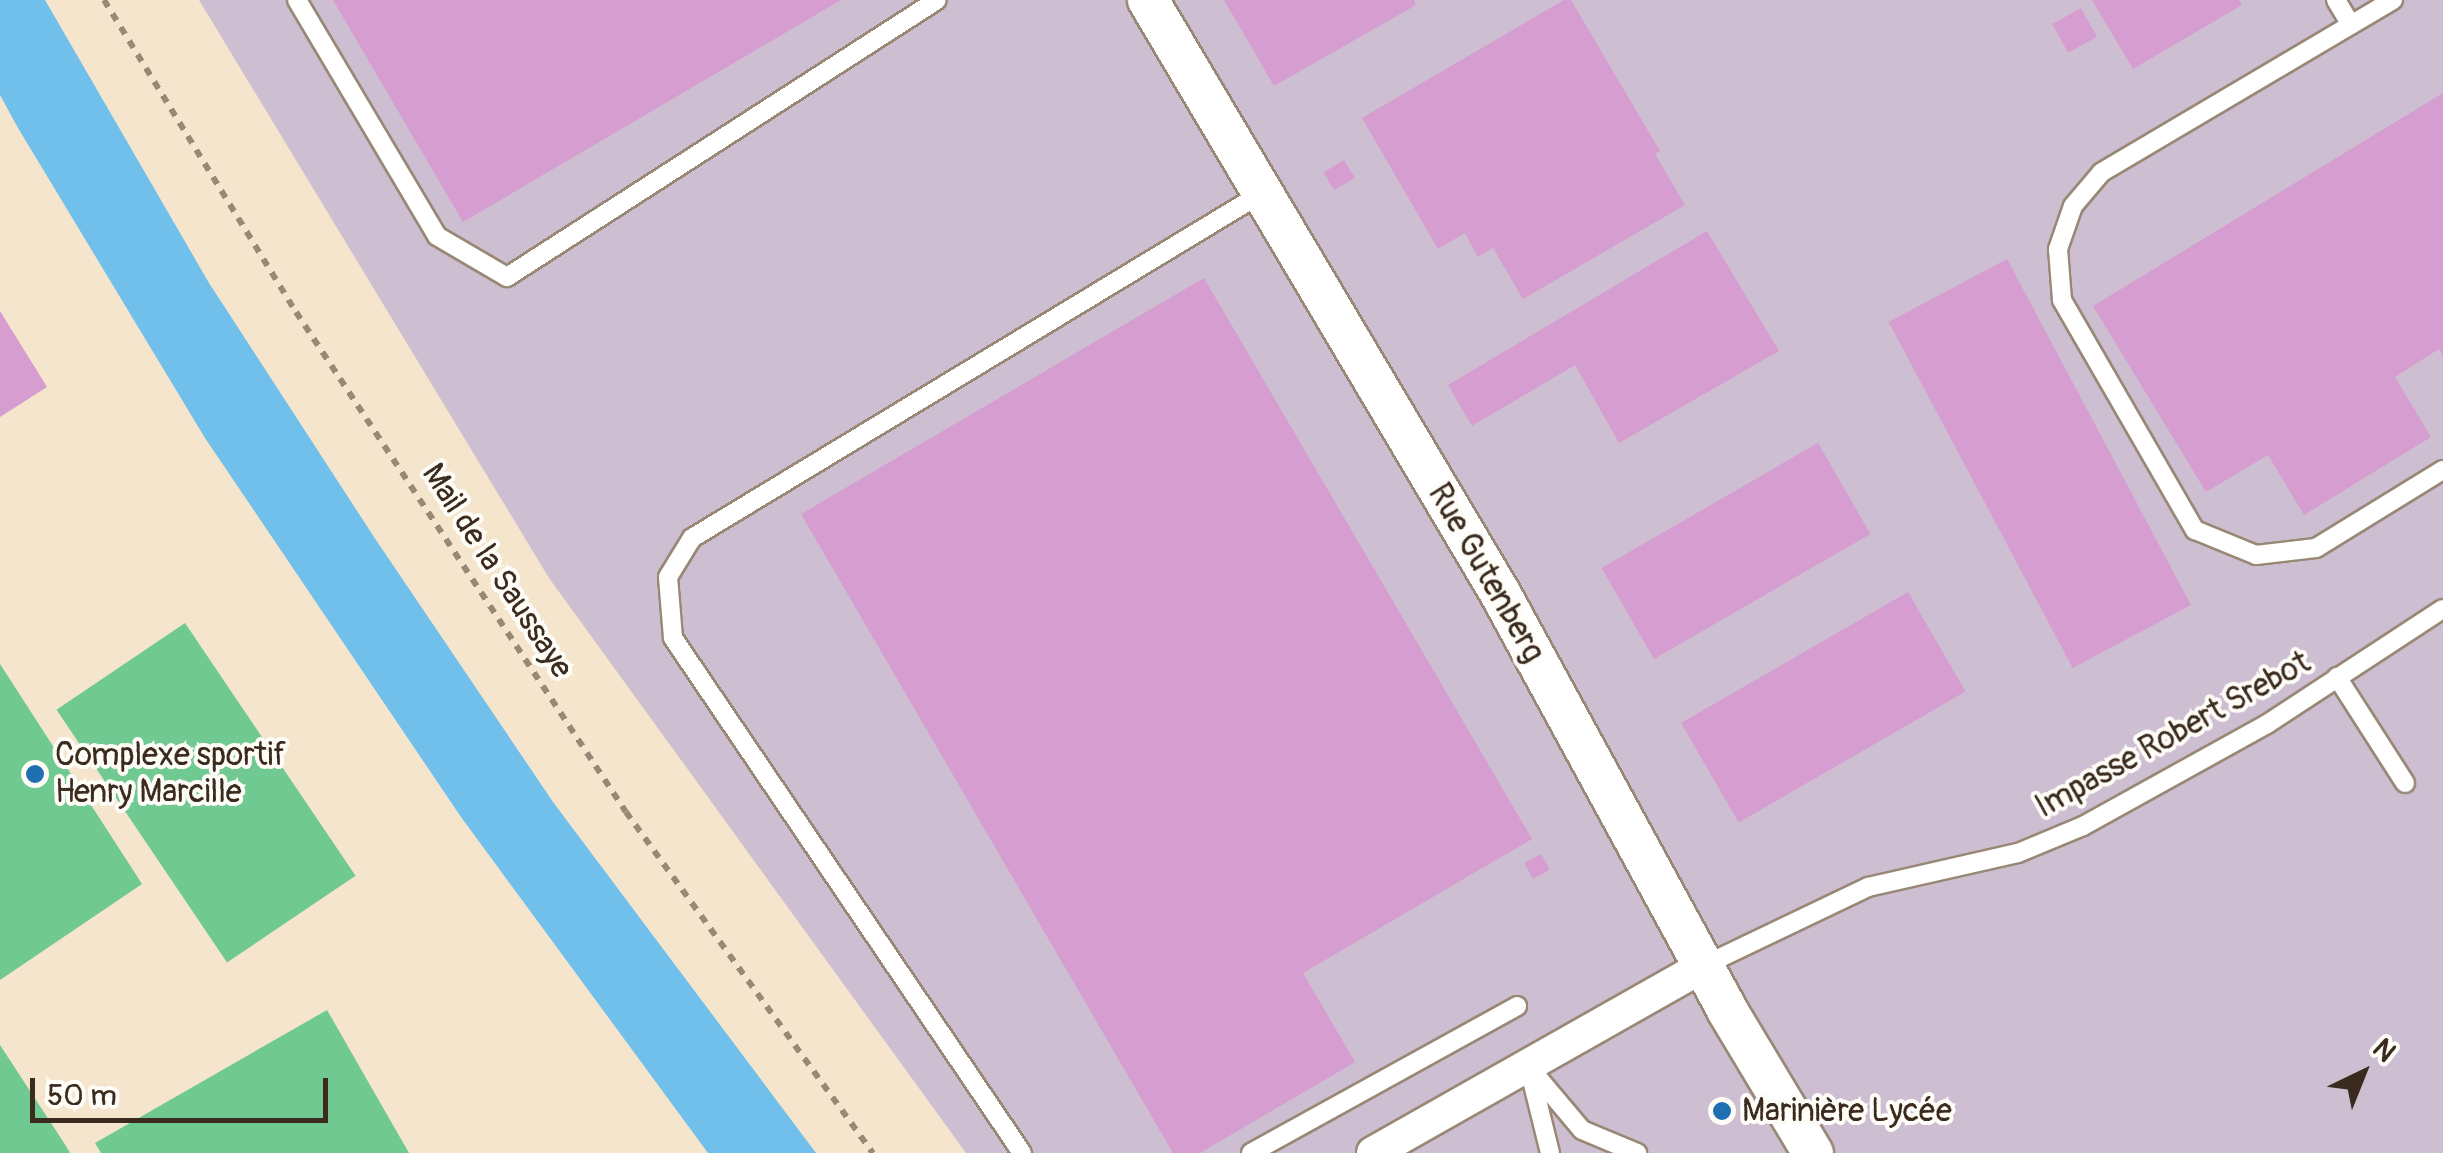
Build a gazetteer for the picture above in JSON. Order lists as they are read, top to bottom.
{
  "streets": {
    "street": ["Rue Gutenberg"],
    "lane": ["Impasse Robert Srebot"],
    "path": ["Mail de la Saussaye"]
  },
  "crossings": [
    ["Rue Gutenberg", "Impasse Robert Srebot"]
  ],
  "places": ["Complexe sportif Henry Marcille", "Marinière Lycée"],
  "scale_bar": "50 m",
  "north": "top right"
}
